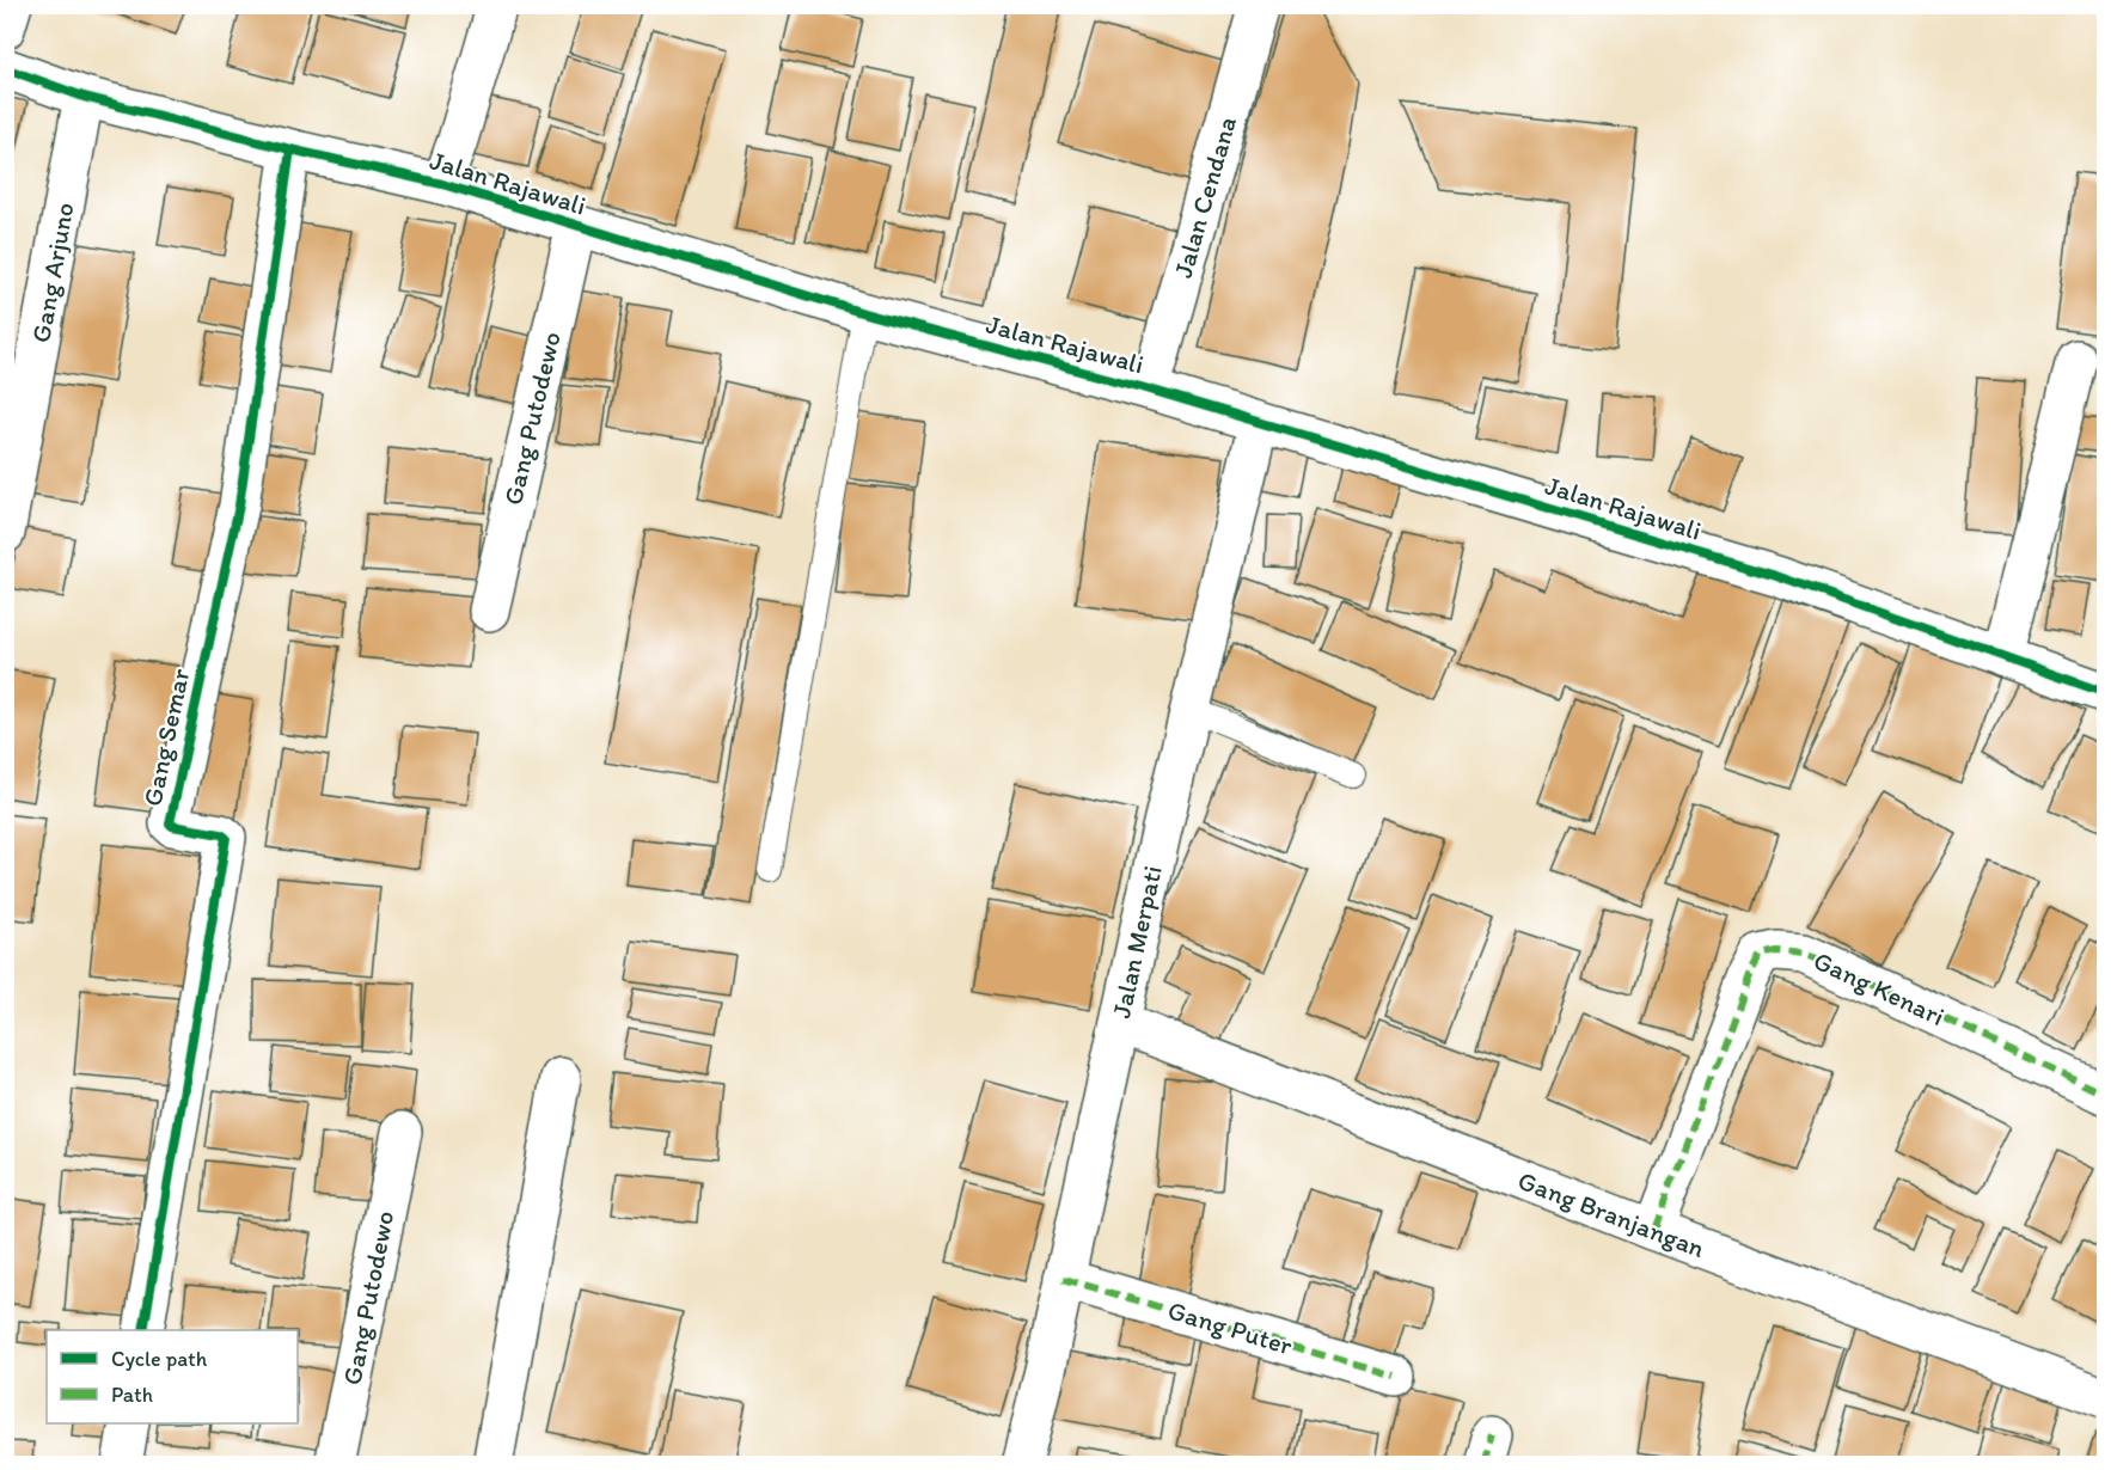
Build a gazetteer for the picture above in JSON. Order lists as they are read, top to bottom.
{
  "streets": {
    "street": [
      "Jalan Rajawali",
      "Jalan Cendana",
      "Gang Arjuno",
      "Gang Putodewo",
      "Gang Semar",
      "Jalan Merpati",
      "Gang Kenari",
      "Gang Branjangan",
      "Gang Puter"
    ]
  },
  "crossings": [
    ["Jalan Rajawali", "Jalan Cendana"],
    ["Jalan Rajawali", "Gang Arjuno"],
    ["Jalan Rajawali", "Gang Putodewo"],
    ["Jalan Rajawali", "Gang Semar"],
    ["Jalan Rajawali", "Jalan Merpati"],
    ["Jalan Merpati", "Gang Branjangan"],
    ["Jalan Merpati", "Gang Puter"],
    ["Gang Kenari", "Gang Branjangan"]
  ],
  "legend": ["Cycle path", "Path"]
}
